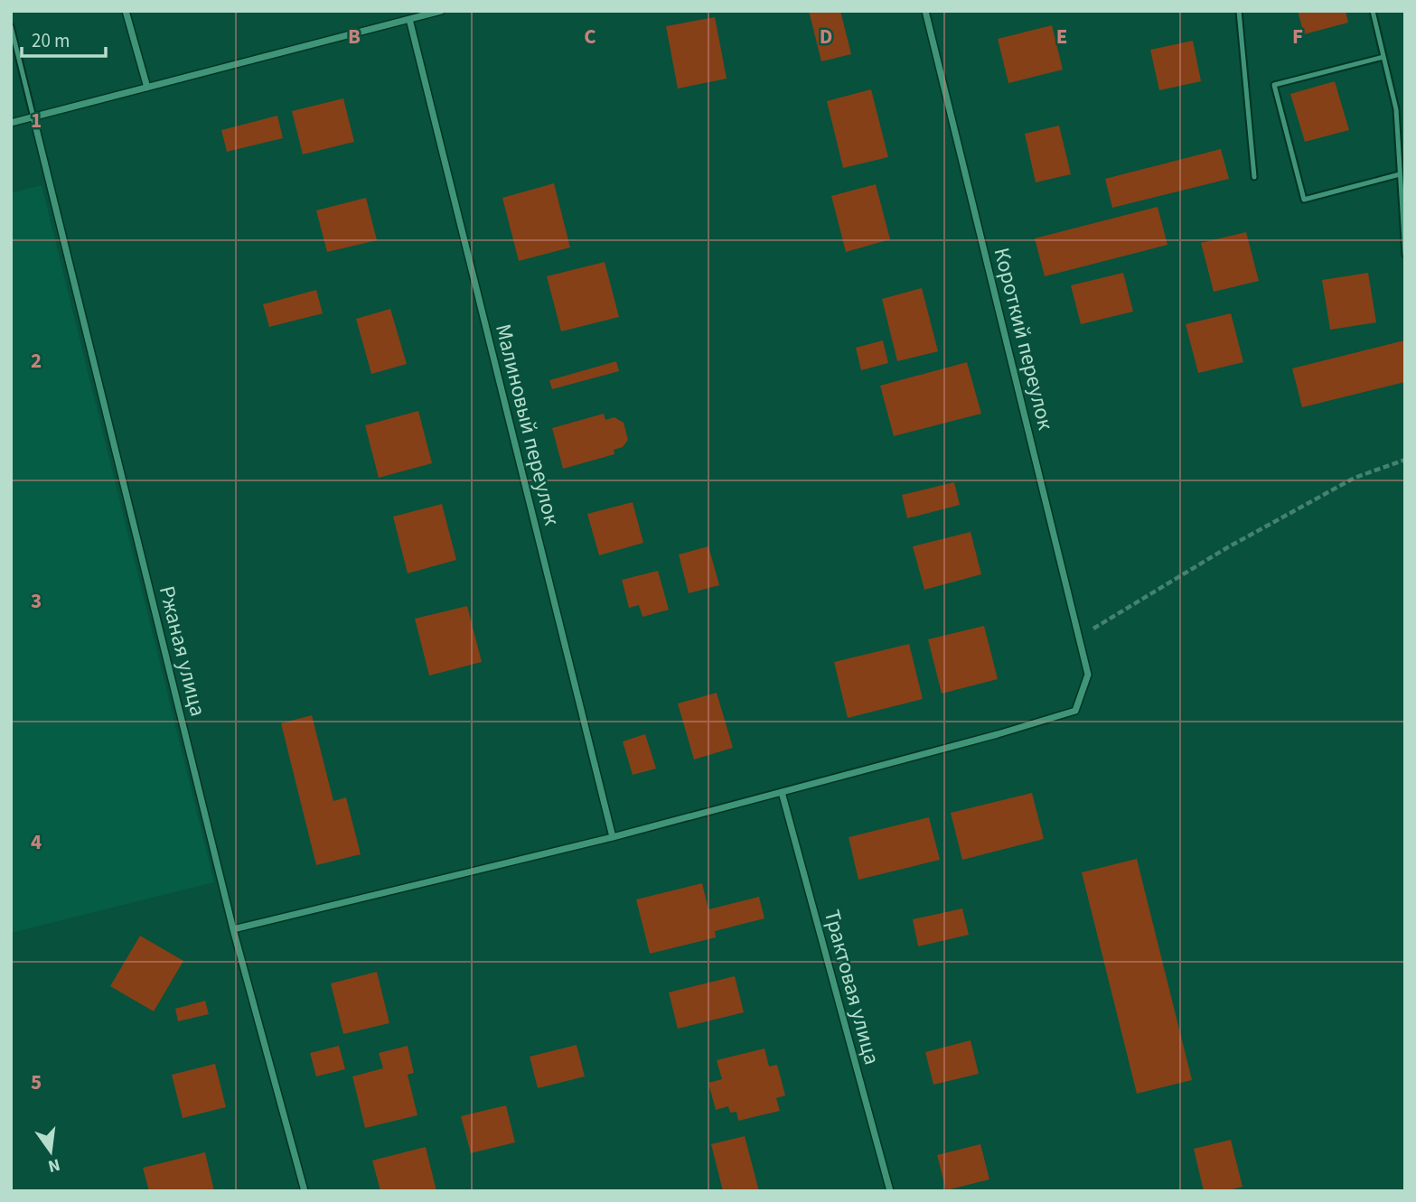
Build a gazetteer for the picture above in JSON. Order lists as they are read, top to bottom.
{
  "streets": {
    "street": [
      "Короткий переулок",
      "Малиновый переулок",
      "Ржаная улица",
      "Трактовая улица"
    ]
  },
  "crossings": [
    ["Короткий переулок", "Трактовая улица"]
  ],
  "scale_bar": "20 m",
  "north": "bottom",
  "grid": {
    "columns": [
      "B",
      "C",
      "D",
      "E",
      "F"
    ],
    "rows": [
      "1",
      "2",
      "3",
      "4",
      "5"
    ]
  }
}
